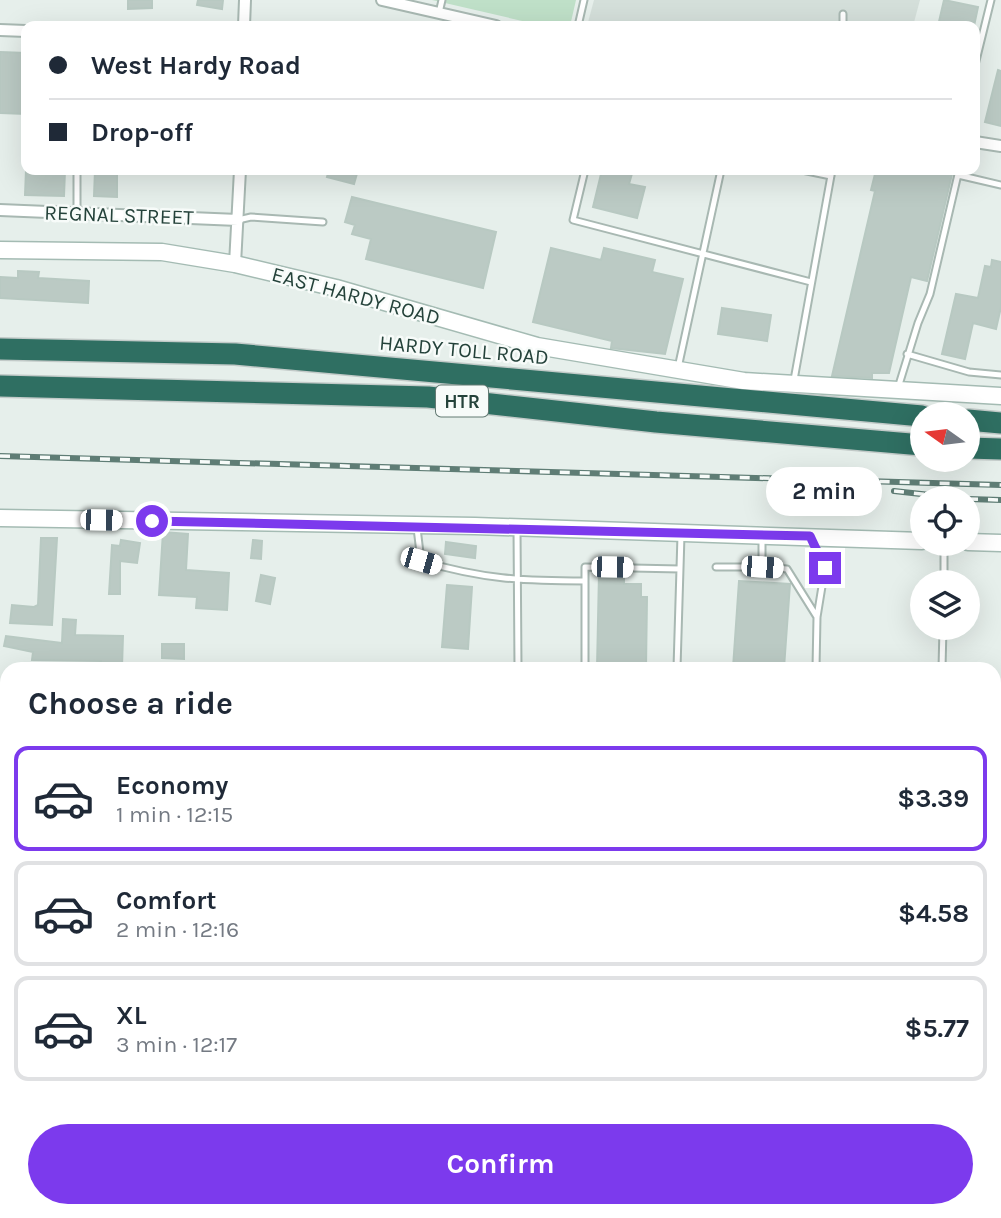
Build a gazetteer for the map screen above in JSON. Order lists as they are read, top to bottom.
{
  "streets": {
    "highway": ["HARDY TOLL ROAD", "HTR"],
    "main road": ["EAST HARDY ROAD"],
    "street": ["REGNAL STREET"]
  },
  "north": "left",
  "page": {
    "banner": ["West Hardy Road", "Drop-off"],
    "bubble": "2 min",
    "heading": "Choose a ride",
    "list": [
      {
        "name": "Economy",
        "note": "1 min · 12:15",
        "value": "$3.39"
      },
      {
        "name": "Comfort",
        "note": "2 min · 12:16",
        "value": "$4.58"
      },
      {
        "name": "XL",
        "note": "3 min · 12:17",
        "value": "$5.77"
      }
    ],
    "buttons": "Confirm"
  }
}
